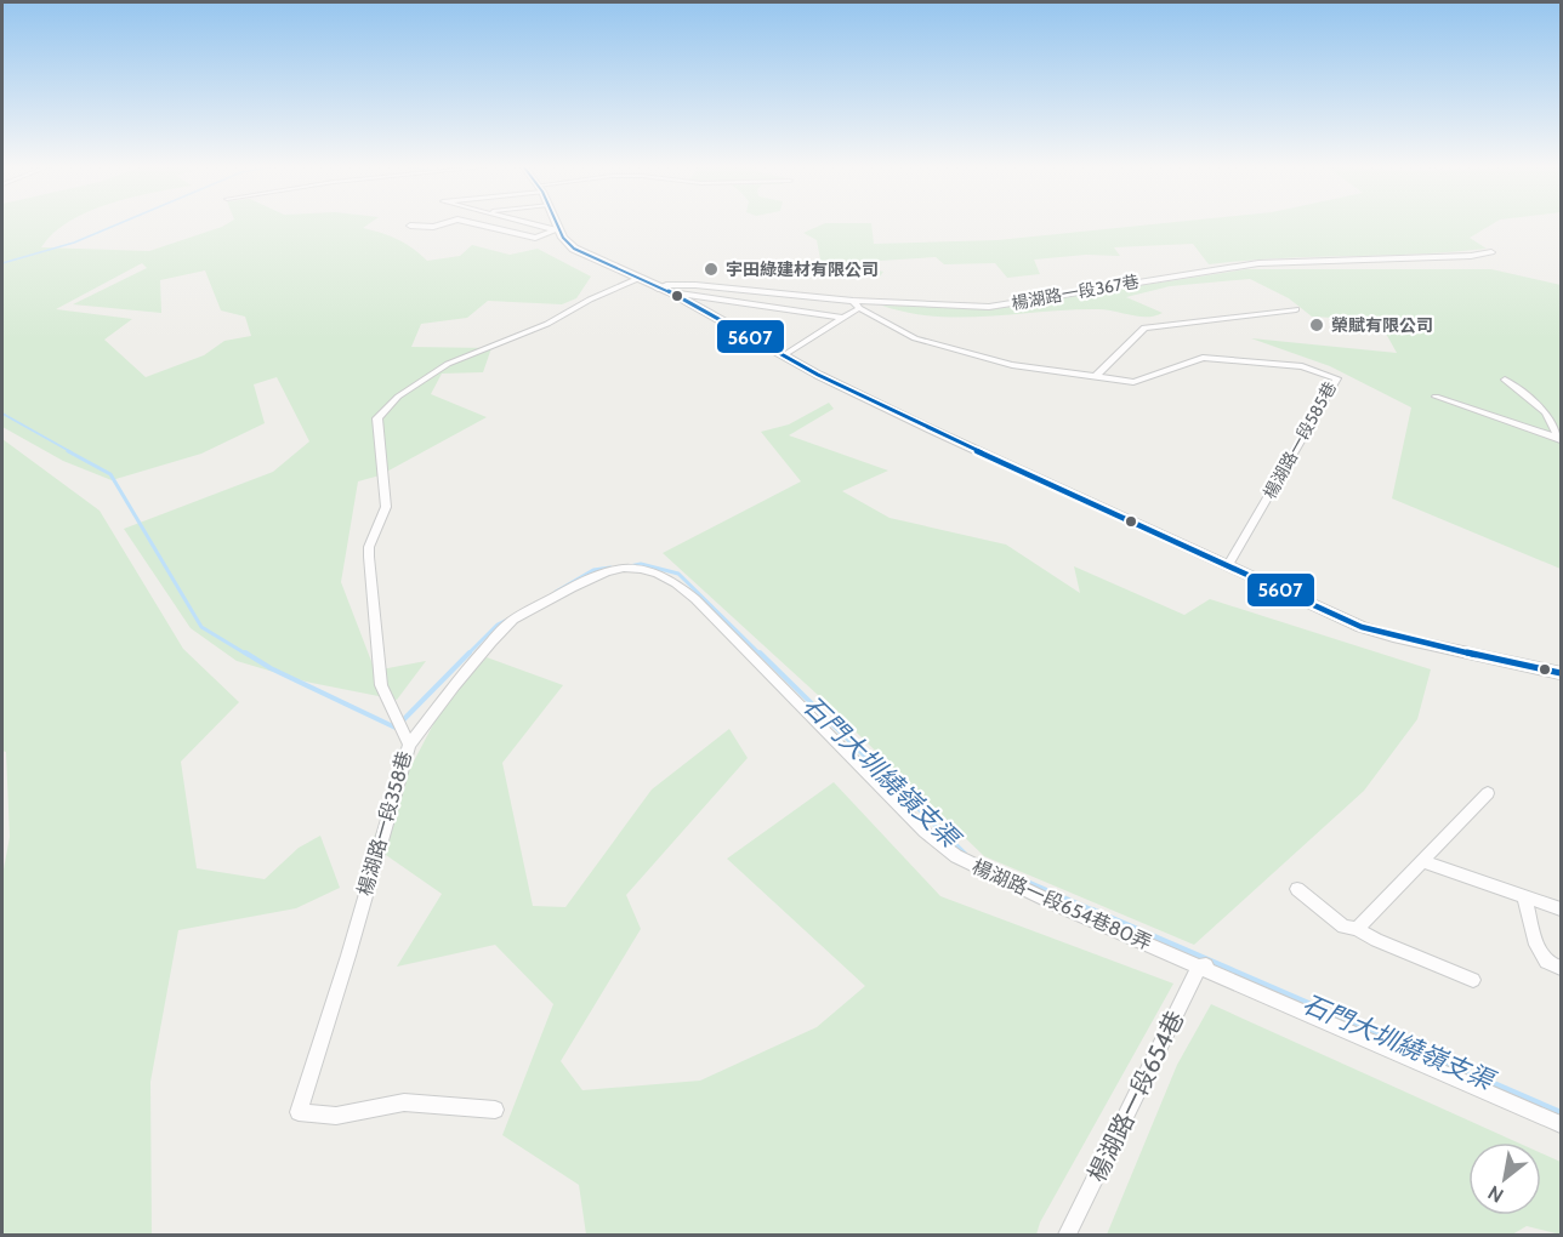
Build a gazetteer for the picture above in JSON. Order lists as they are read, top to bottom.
{
  "streets": {
    "street": [
      "楊湖路一段367巷",
      "楊湖路一段585巷",
      "楊湖路一段358巷",
      "楊湖路一段654巷80弄",
      "楊湖路一段654巷"
    ]
  },
  "crossings": [
    ["楊湖路一段358巷", "楊湖路一段654巷80弄"],
    ["楊湖路一段654巷80弄", "楊湖路一段654巷"]
  ],
  "water": ["石門大圳繞嶺支渠"],
  "places": ["宇田綠建材有限公司", "榮賦有限公司"],
  "lines": ["transit line 5607"],
  "north": "bottom left"
}
